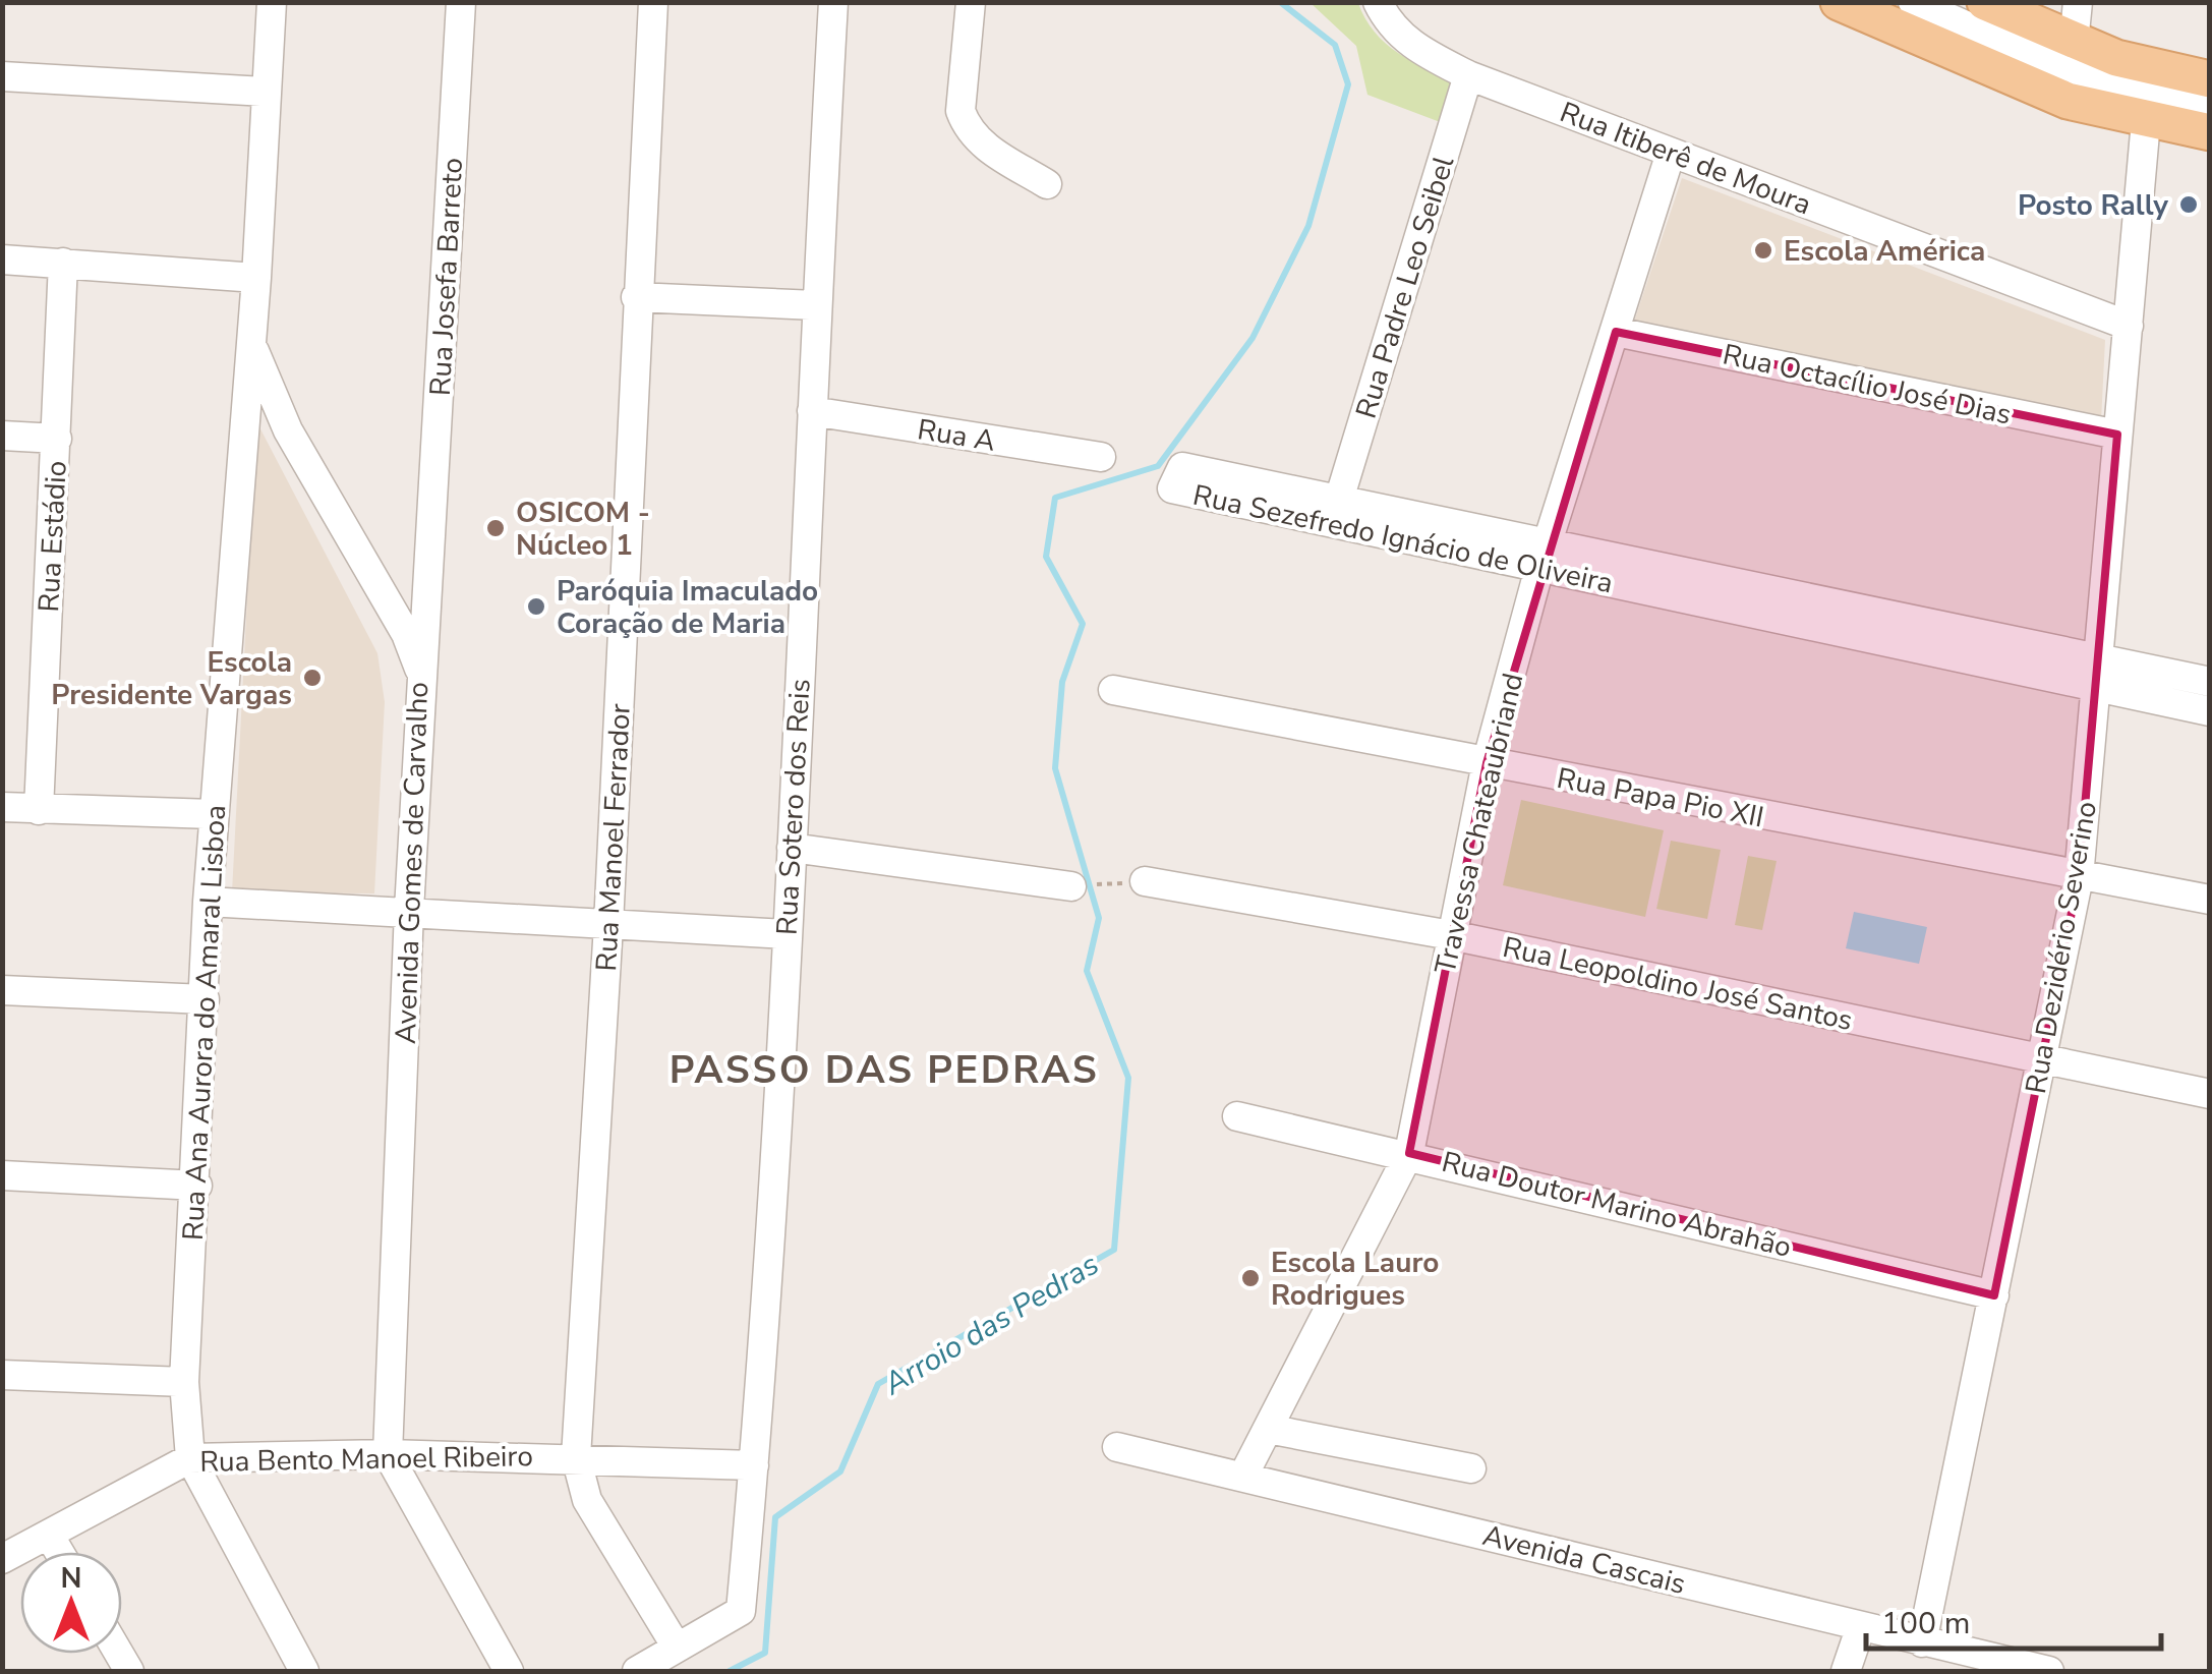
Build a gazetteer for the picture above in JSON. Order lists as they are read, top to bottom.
{
  "streets": {
    "street": [
      "Rua Itiberê de Moura",
      "Rua Josefa Barreto",
      "Rua Padre Leo Seibel",
      "Rua Octacílio José Dias",
      "Rua A",
      "Rua Estádio",
      "Rua Sezefredo Ignácio de Oliveira",
      "Rua Papa Pio XII",
      "Rua Sotero dos Reis",
      "Travessa Chateaubriand",
      "Rua Manoel Ferrador",
      "Avenida Gomes de Carvalho",
      "Rua Dezidério Severino",
      "Rua Leopoldino José Santos",
      "Rua Ana Aurora do Amaral Lisboa",
      "Rua Doutor Marino Abrahão",
      "Rua Bento Manoel Ribeiro",
      "Avenida Cascais"
    ]
  },
  "crossings": [
    ["Rua Itiberê de Moura", "Rua Padre Leo Seibel"],
    ["Rua Itiberê de Moura", "Travessa Chateaubriand"],
    ["Rua Itiberê de Moura", "Rua Dezidério Severino"],
    ["Rua Josefa Barreto", "Avenida Gomes de Carvalho"],
    ["Rua Padre Leo Seibel", "Rua Sezefredo Ignácio de Oliveira"],
    ["Rua Octacílio José Dias", "Travessa Chateaubriand"],
    ["Rua Octacílio José Dias", "Rua Dezidério Severino"],
    ["Rua A", "Rua Sotero dos Reis"],
    ["Rua Sezefredo Ignácio de Oliveira", "Travessa Chateaubriand"],
    ["Rua Sezefredo Ignácio de Oliveira", "Rua Dezidério Severino"],
    ["Rua Papa Pio XII", "Travessa Chateaubriand"],
    ["Rua Papa Pio XII", "Rua Dezidério Severino"],
    ["Rua Sotero dos Reis", "Rua Manoel Ferrador"],
    ["Rua Sotero dos Reis", "Rua Bento Manoel Ribeiro"],
    ["Travessa Chateaubriand", "Rua Leopoldino José Santos"],
    ["Travessa Chateaubriand", "Rua Doutor Marino Abrahão"],
    ["Travessa Chateaubriand", "Avenida Cascais"],
    ["Rua Manoel Ferrador", "Rua Bento Manoel Ribeiro"],
    ["Avenida Gomes de Carvalho", "Rua Ana Aurora do Amaral Lisboa"],
    ["Avenida Gomes de Carvalho", "Rua Bento Manoel Ribeiro"],
    ["Rua Dezidério Severino", "Rua Leopoldino José Santos"],
    ["Rua Dezidério Severino", "Rua Doutor Marino Abrahão"],
    ["Rua Dezidério Severino", "Avenida Cascais"],
    ["Rua Ana Aurora do Amaral Lisboa", "Rua Bento Manoel Ribeiro"]
  ],
  "districts": ["PASSO DAS PEDRAS"],
  "water": ["Arroio das Pedras"],
  "places": [
    "Posto Rally",
    "Escola América",
    "OSICOM - Núcleo 1",
    "Paróquia Imaculado Coração de Maria",
    "Escola Presidente Vargas",
    "Escola Lauro Rodrigues"
  ],
  "scale_bar": "100 m",
  "north": "top"
}
